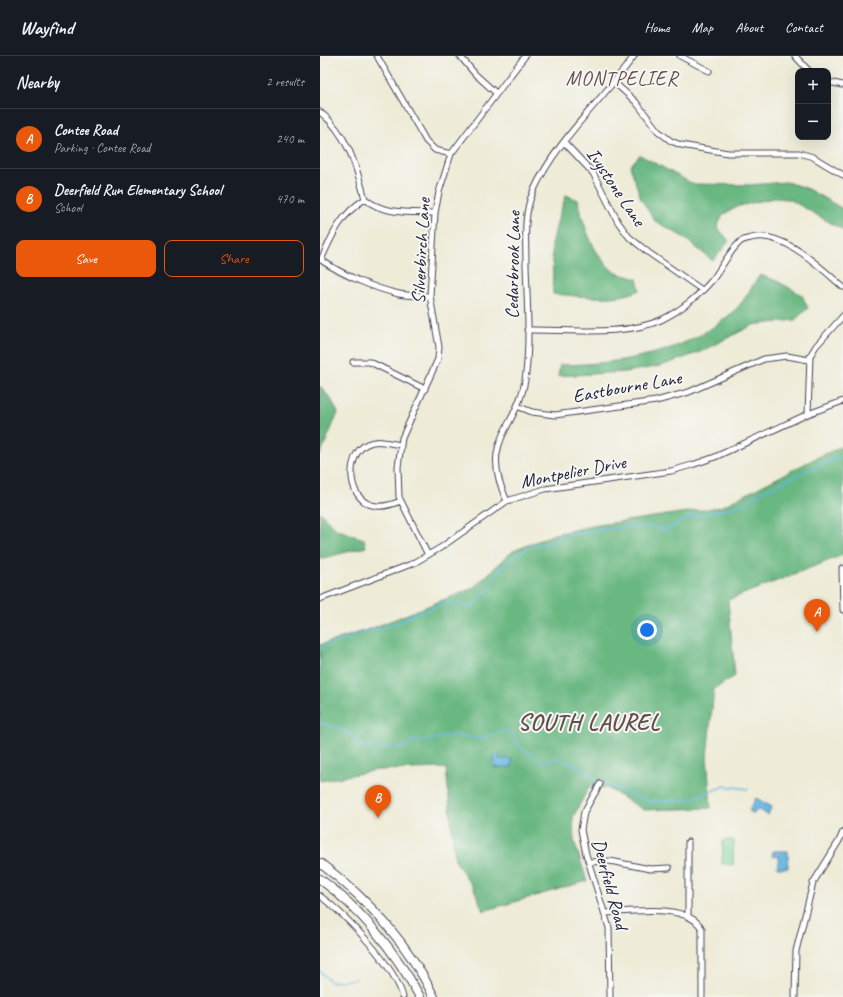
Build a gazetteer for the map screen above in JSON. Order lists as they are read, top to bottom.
{
  "streets": {
    "street": [
      "Ivystone Lane",
      "Silverbirch Lane",
      "Cedarbrook Lane",
      "Eastbourne Lane",
      "Montpelier Drive",
      "Deerfield Road"
    ]
  },
  "crossings": [
    ["Ivystone Lane", "Cedarbrook Lane"],
    ["Silverbirch Lane", "Montpelier Drive"],
    ["Cedarbrook Lane", "Eastbourne Lane"],
    ["Cedarbrook Lane", "Montpelier Drive"]
  ],
  "districts": ["MONTPELIER", "SOUTH LAUREL"],
  "page": {
    "header": "Wayfind",
    "nav": [
      "Home",
      "Map",
      "About",
      "Contact"
    ],
    "heading": ["Nearby", "2 results"],
    "map_buttons": ["+", "−"],
    "list": [
      {
        "mark": "A",
        "name": "Contee Road",
        "note": "Parking · Contee Road",
        "value": "240 m"
      },
      {
        "mark": "B",
        "name": "Deerfield Run Elementary School",
        "note": "School",
        "value": "470 m"
      }
    ],
    "buttons": ["Save", "Share"],
    "pins": ["A", "B"]
  }
}
